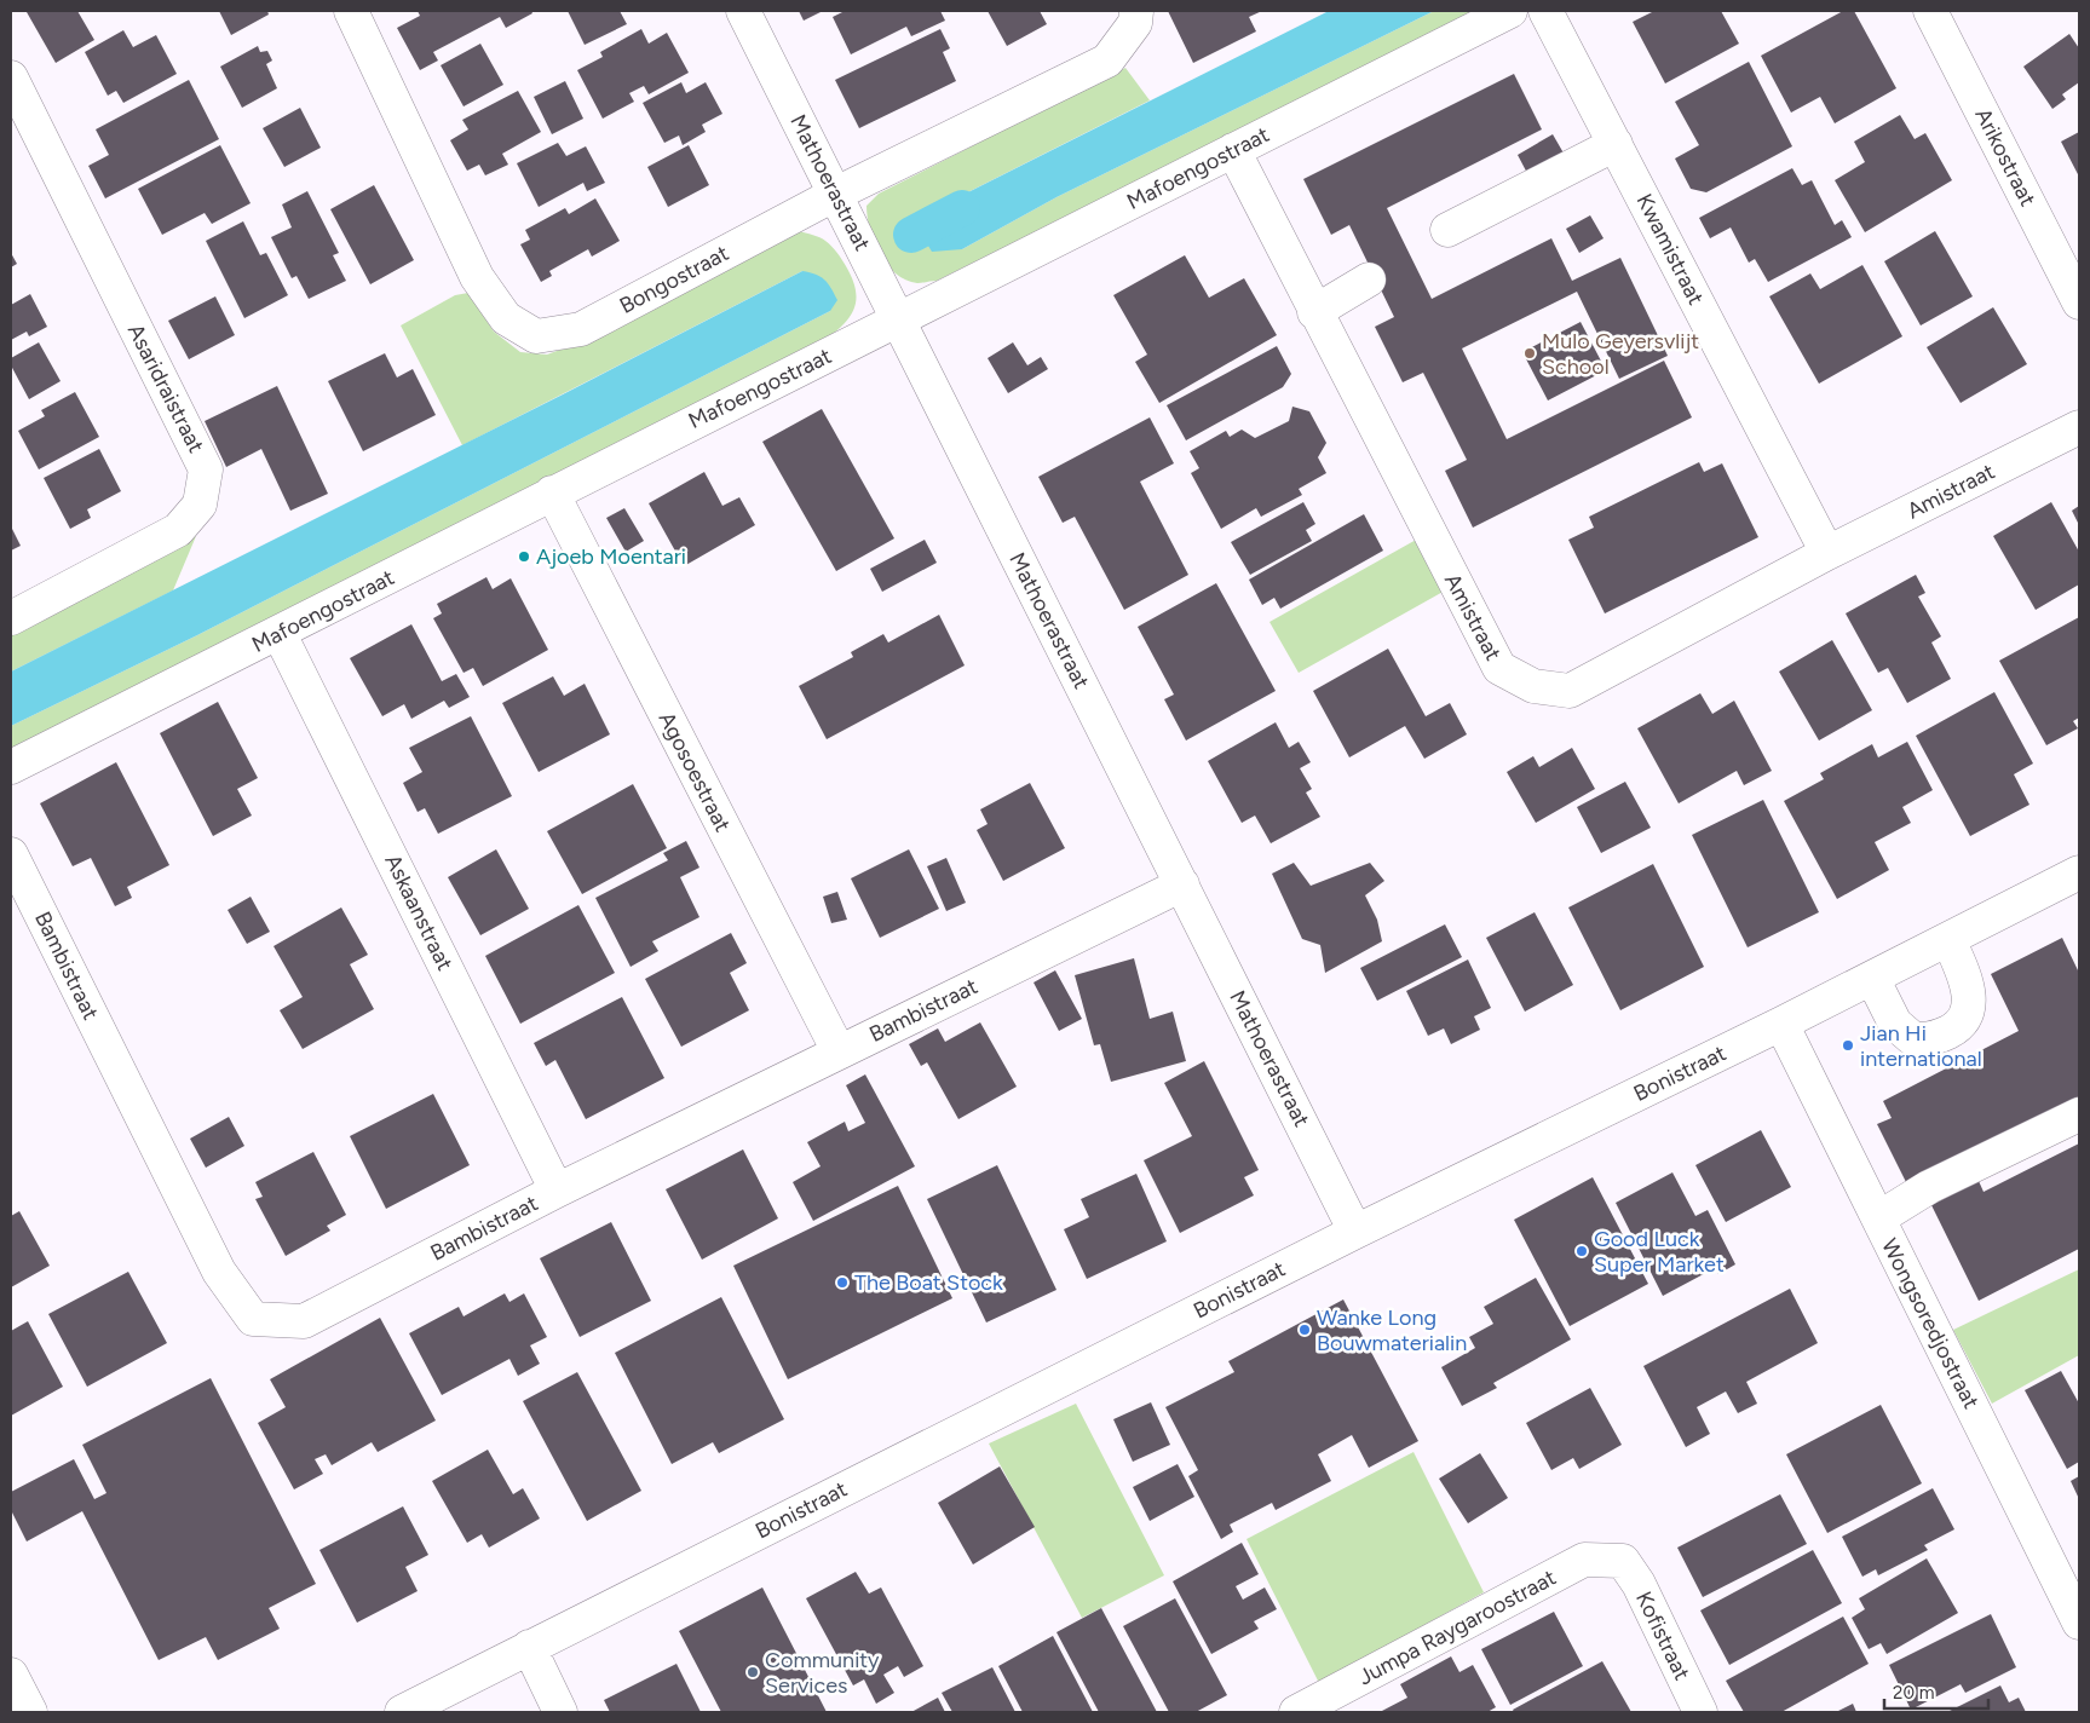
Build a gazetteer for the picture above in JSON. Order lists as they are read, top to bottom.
{
  "streets": {
    "street": [
      "Arikostraat",
      "Mafoengostraat",
      "Mathoerastraat",
      "Kwamistraat",
      "Bongostraat",
      "Asaridraistraat",
      "Amistraat",
      "Agosoestraat",
      "Askaanstraat",
      "Bambistraat",
      "Bonistraat",
      "Wongsoredjostraat",
      "Jumpa Raygaroostraat",
      "Kofistraat"
    ]
  },
  "crossings": [
    ["Mafoengostraat", "Mathoerastraat"],
    ["Mafoengostraat", "Amistraat"],
    ["Mafoengostraat", "Agosoestraat"],
    ["Mafoengostraat", "Askaanstraat"],
    ["Mathoerastraat", "Bongostraat"],
    ["Mathoerastraat", "Bambistraat"],
    ["Mathoerastraat", "Bonistraat"],
    ["Kwamistraat", "Amistraat"],
    ["Agosoestraat", "Bambistraat"],
    ["Askaanstraat", "Bambistraat"],
    ["Bonistraat", "Wongsoredjostraat"],
    ["Jumpa Raygaroostraat", "Kofistraat"]
  ],
  "places": [
    "Mulo Geyersvlijt School",
    "Ajoeb Moentari",
    "Jian Hi international",
    "Good Luck Super Market",
    "The Boat Stock",
    "Wanke Long Bouwmaterialin",
    "Community Services"
  ],
  "scale_bar": "20 m"
}
